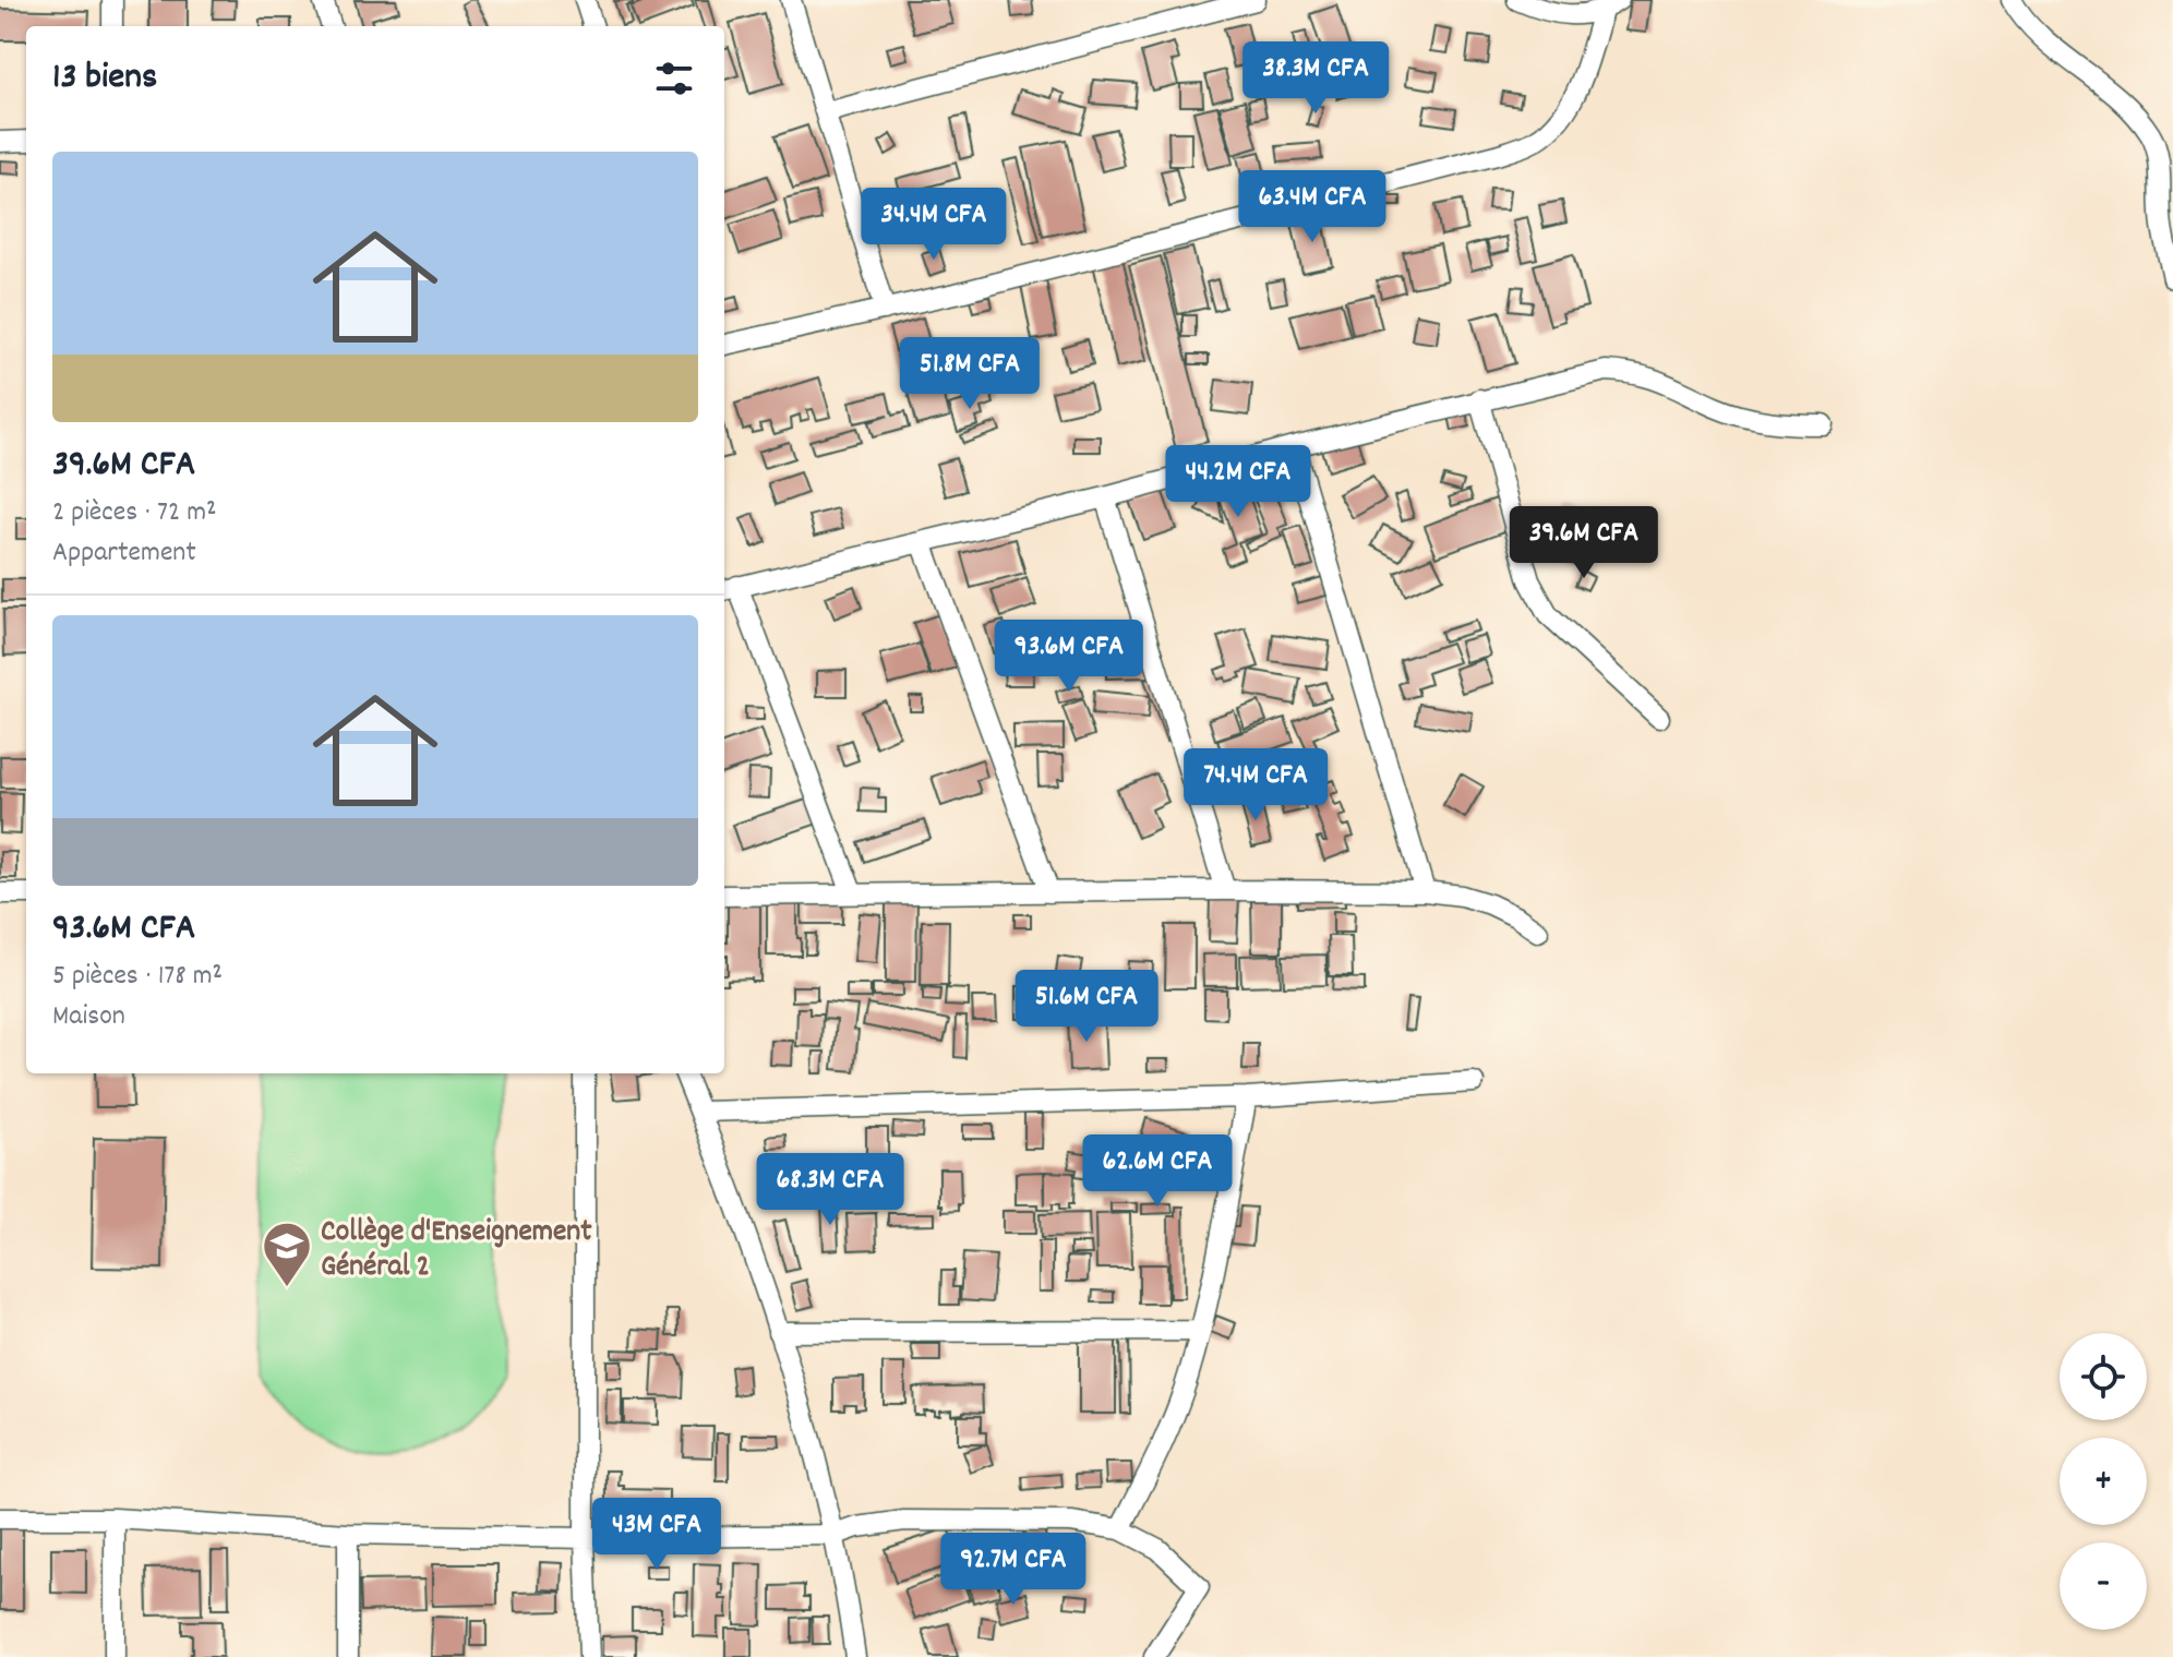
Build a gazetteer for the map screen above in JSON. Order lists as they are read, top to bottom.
{
  "places": {
    "school or university": ["Collège d'Enseignement Général 2"]
  },
  "page": {
    "heading": "13 biens",
    "price": [
      "38.3M CFA",
      "63.4M CFA",
      "34.4M CFA",
      "51.8M CFA",
      "44.2M CFA",
      "39.6M CFA",
      "93.6M CFA",
      "74.4M CFA",
      "51.6M CFA",
      "62.6M CFA",
      "68.3M CFA",
      "43M CFA",
      "92.7M CFA"
    ],
    "list": [
      {
        "name": "39.6M CFA",
        "note": "2 pièces · 72 m² · Appartement"
      },
      {
        "name": "93.6M CFA",
        "note": "5 pièces · 178 m² · Maison"
      }
    ],
    "map_buttons": ["+", "−"]
  }
}
